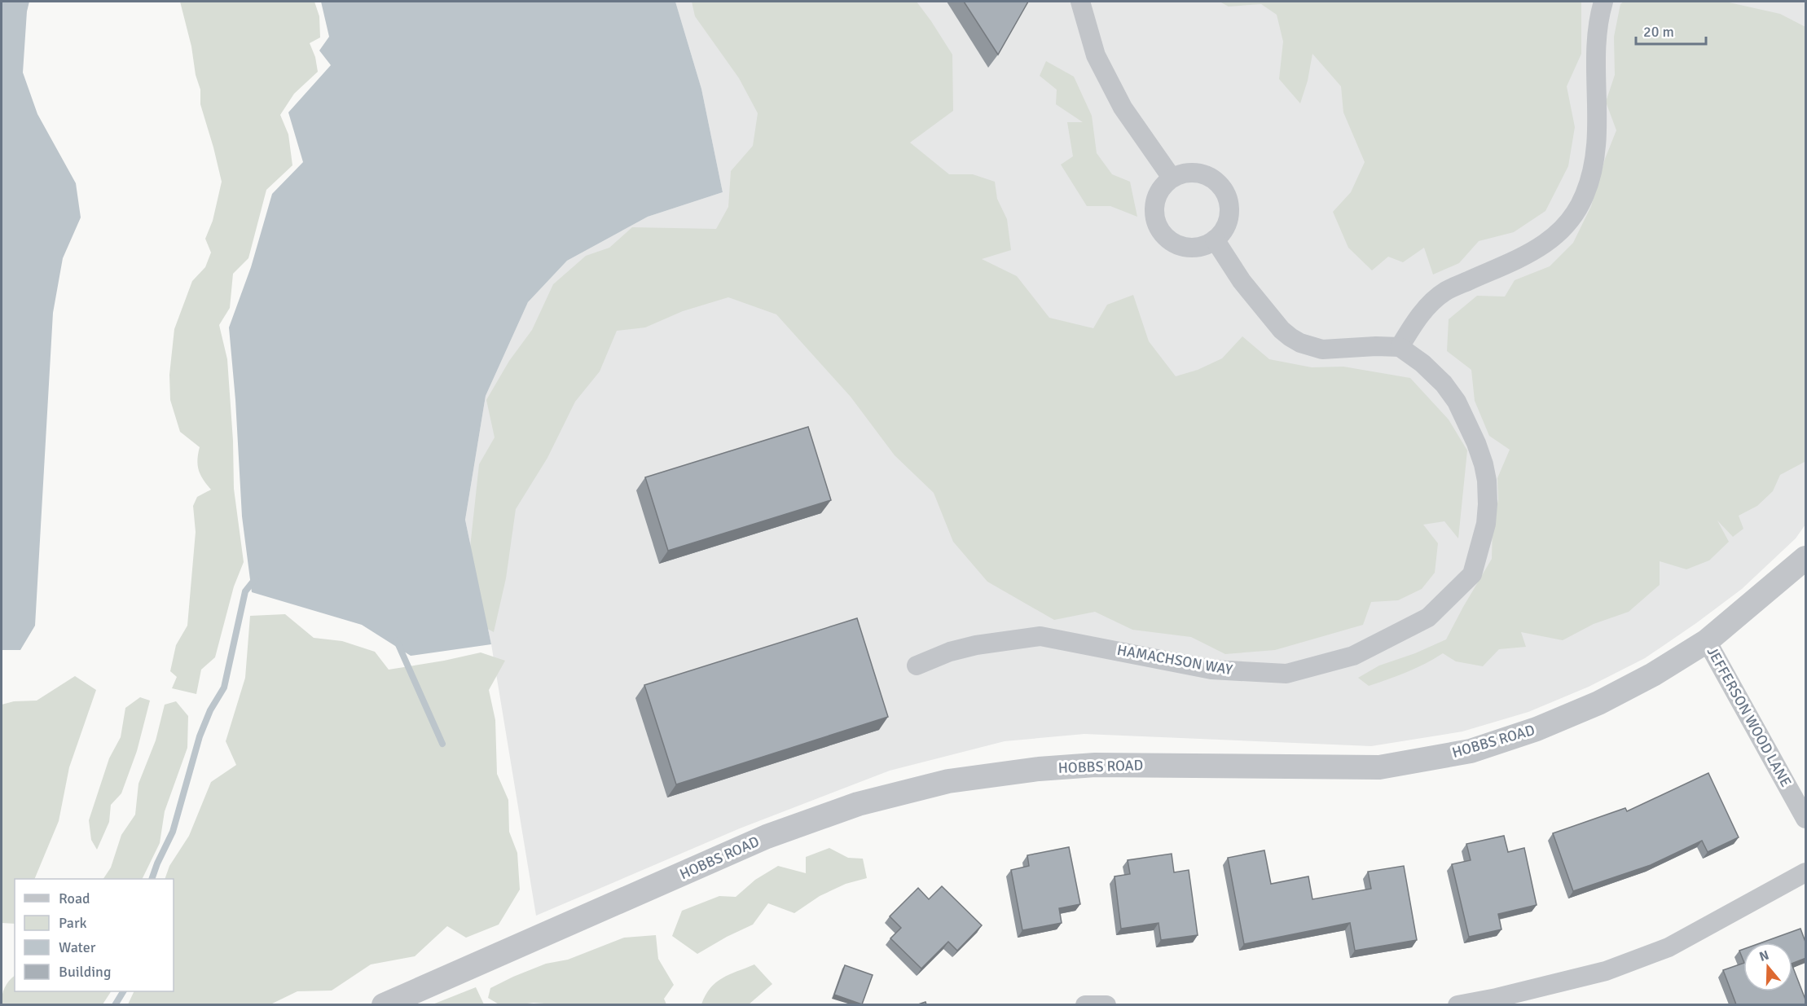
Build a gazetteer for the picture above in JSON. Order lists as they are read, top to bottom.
{
  "streets": {
    "street": ["HAMACHSON WAY", "JEFFERSON WOOD LANE", "HOBBS ROAD"]
  },
  "crossings": [
    ["JEFFERSON WOOD LANE", "HOBBS ROAD"]
  ],
  "legend": [
    "Road",
    "Park",
    "Water",
    "Building"
  ],
  "scale_bar": "20 m",
  "north": "top"
}
